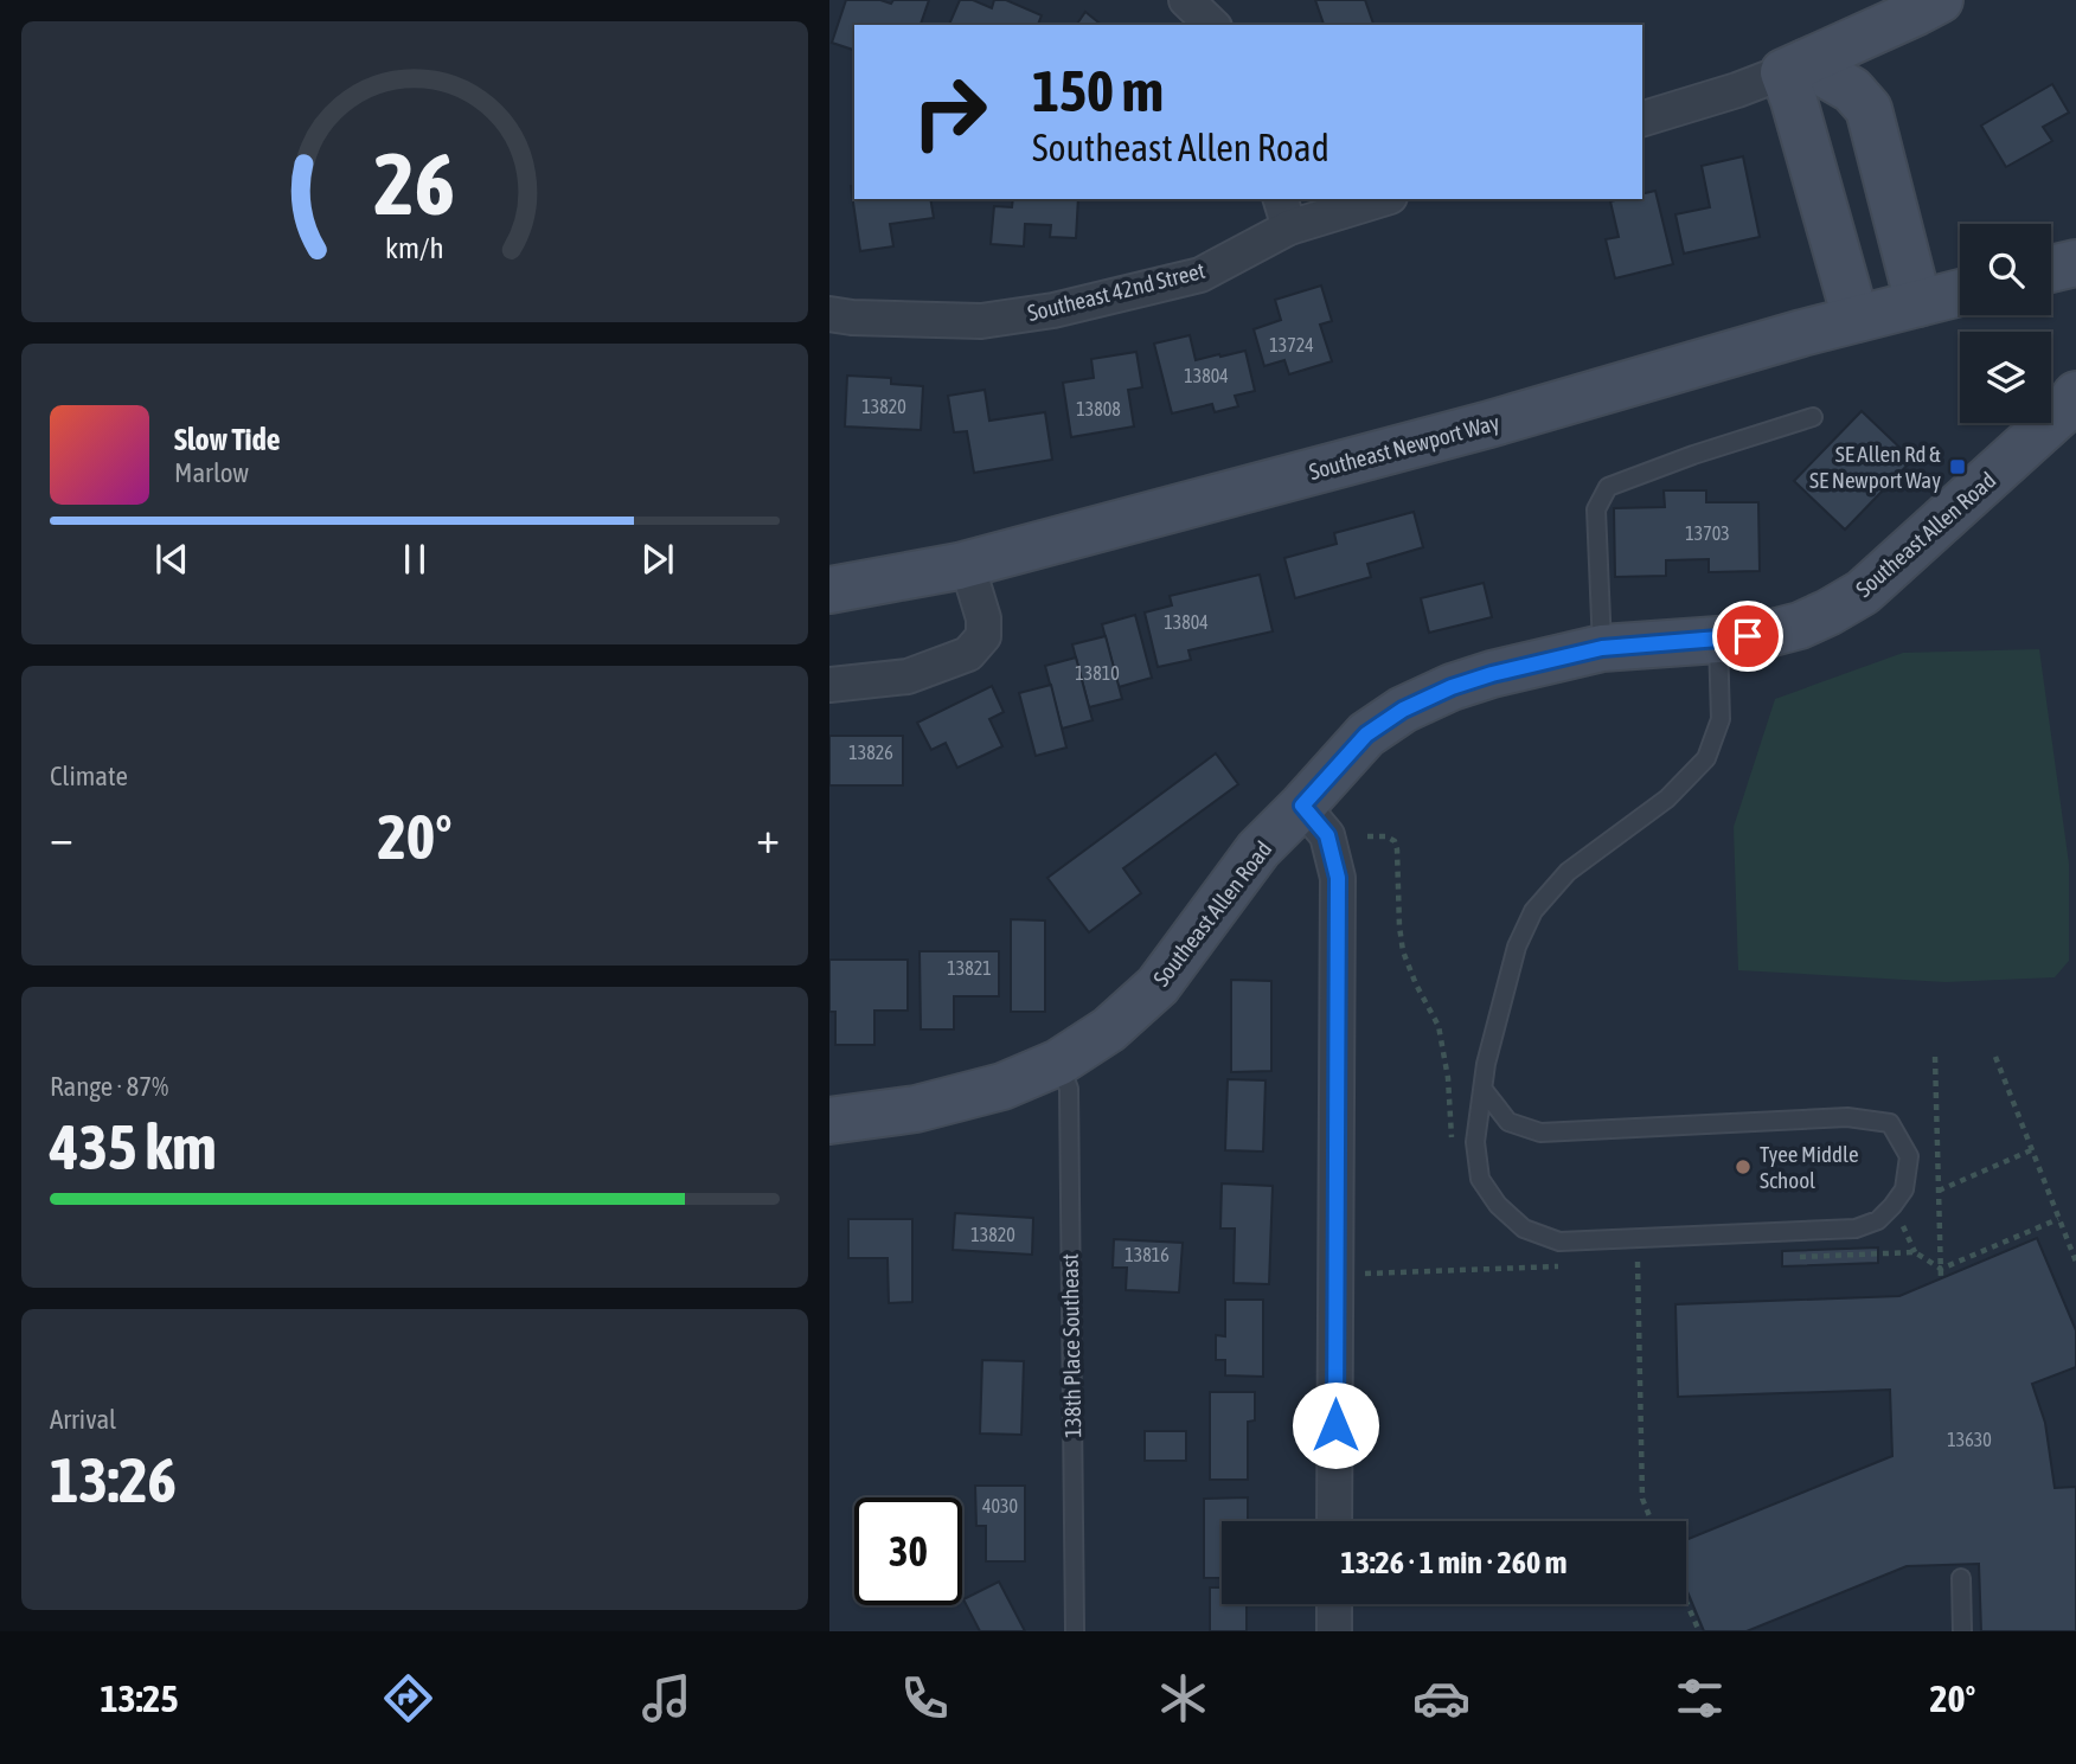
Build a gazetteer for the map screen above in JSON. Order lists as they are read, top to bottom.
{
  "streets": {
    "street": ["Southeast 42nd Street", "Southeast Newport Way", "Southeast Allen Road"],
    "lane": ["138th Place Southeast"]
  },
  "crossings": [
    ["Southeast Allen Road", "138th Place Southeast"]
  ],
  "places": {
    "transit": ["SE Allen Rd & SE Newport Way"],
    "other": ["Tyee Middle School"]
  },
  "house_numbers": [
    "13724",
    "13804",
    "13820",
    "13808",
    "13703",
    "13804",
    "13810",
    "13826",
    "13821",
    "13820",
    "13816",
    "13630",
    "4030"
  ],
  "page": {
    "turn": ["150 m", "Southeast Allen Road"],
    "song": ["Slow Tide", "Marlow"],
    "tile": [
      "Climate",
      ["Range · 87%", "435 km"],
      ["Arrival", "13:26"]
    ],
    "heat": ["−", "20°", "+"],
    "limit": "30",
    "trip": "13:26 · 1 min · 260 m",
    "tabs": ["13:25", "20°"],
    "gauge": ["26", "km/h"]
  }
}
